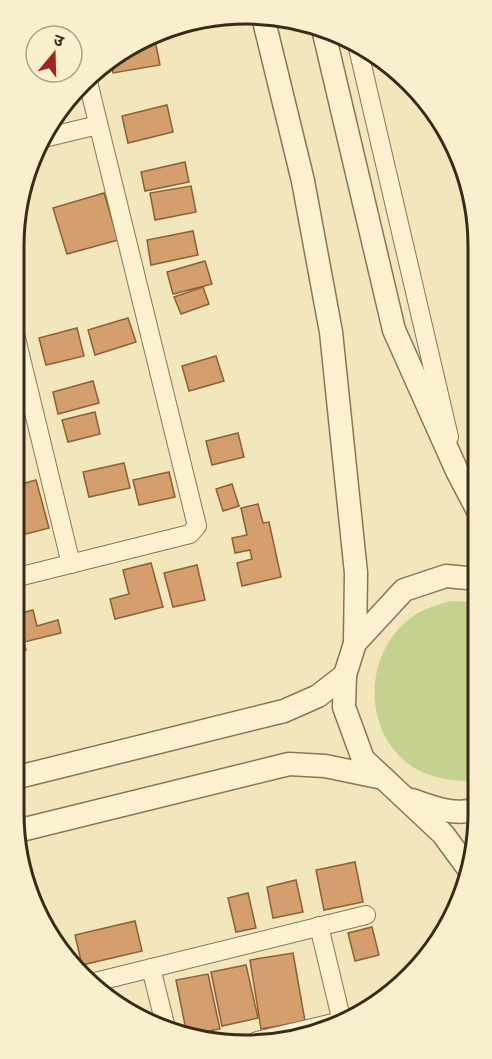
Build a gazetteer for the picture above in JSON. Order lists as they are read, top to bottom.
{
  "north": "top"
}
